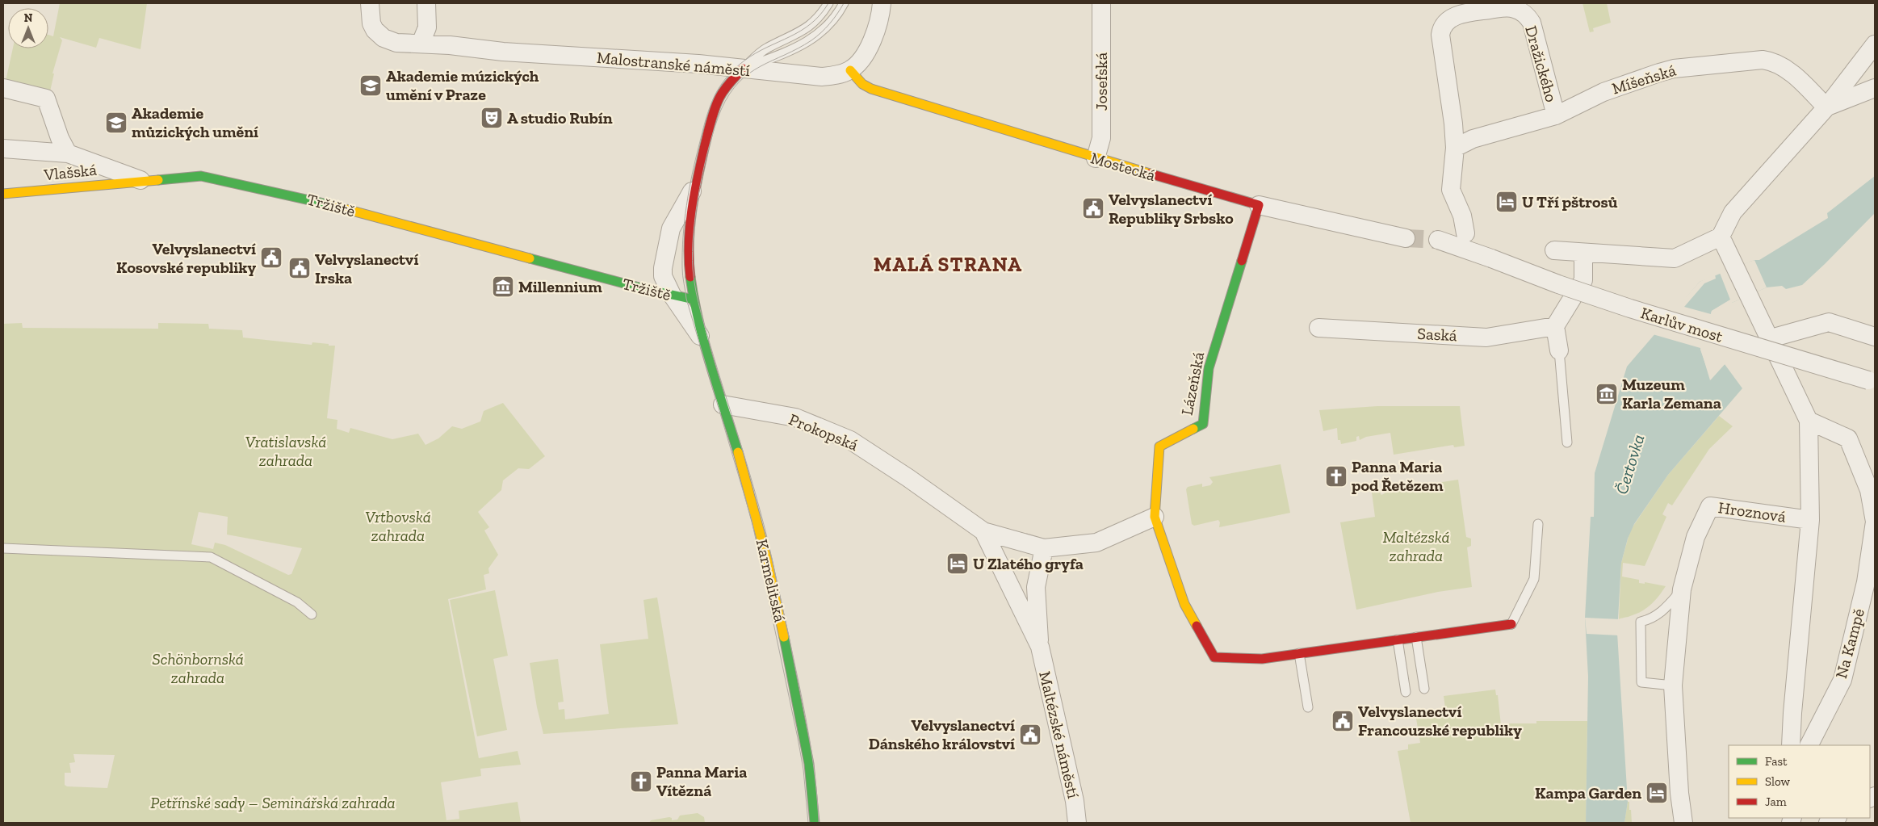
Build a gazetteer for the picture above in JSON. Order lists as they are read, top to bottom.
{
  "streets": {
    "street": [
      "Malostranské náměstí",
      "Dražického",
      "Míšeňská",
      "Josefská",
      "Mostecká",
      "Vlašská",
      "Tržiště",
      "Karlův most",
      "Saská",
      "Lázeňská",
      "Prokopská",
      "Hroznová",
      "Karmelitská",
      "Na Kampě",
      "Maltézské náměstí"
    ]
  },
  "crossings": [
    ["Malostranské náměstí", "Mostecká"],
    ["Malostranské náměstí", "Karmelitská"],
    ["Dražického", "Míšeňská"],
    ["Josefská", "Mostecká"],
    ["Mostecká", "Lázeňská"],
    ["Vlašská", "Tržiště"],
    ["Tržiště", "Karmelitská"],
    ["Lázeňská", "Maltézské náměstí"],
    ["Prokopská", "Karmelitská"],
    ["Prokopská", "Maltézské náměstí"]
  ],
  "districts": ["MALÁ STRANA"],
  "water": ["Čertovka"],
  "parks": [
    "Vratislavská zahrada",
    "Vrtbovská zahrada",
    "Maltézská zahrada",
    "Schönbornská zahrada",
    "Petřínské sady – Seminářská zahrada"
  ],
  "places": {
    "school or university": ["Akademie múzických umění v Praze", "Akademie můzických umění"],
    "theatre": ["A studio Rubín"],
    "hotel": ["U Tří pštrosů", "U Zlatého gryfa", "Kampa Garden"],
    "public building": [
      "Velvyslanectví Republiky Srbsko",
      "Velvyslanectví Kosovské republiky",
      "Velvyslanectví Irska",
      "Velvyslanectví Francouzské republiky",
      "Velvyslanectví Dánského království"
    ],
    "museum": ["Millennium", "Muzeum Karla Zemana"],
    "church": ["Panna Maria pod Řetězem", "Panna Maria Vítězná"]
  },
  "legend": ["Fast", "Slow", "Jam"],
  "north": "top"
}
